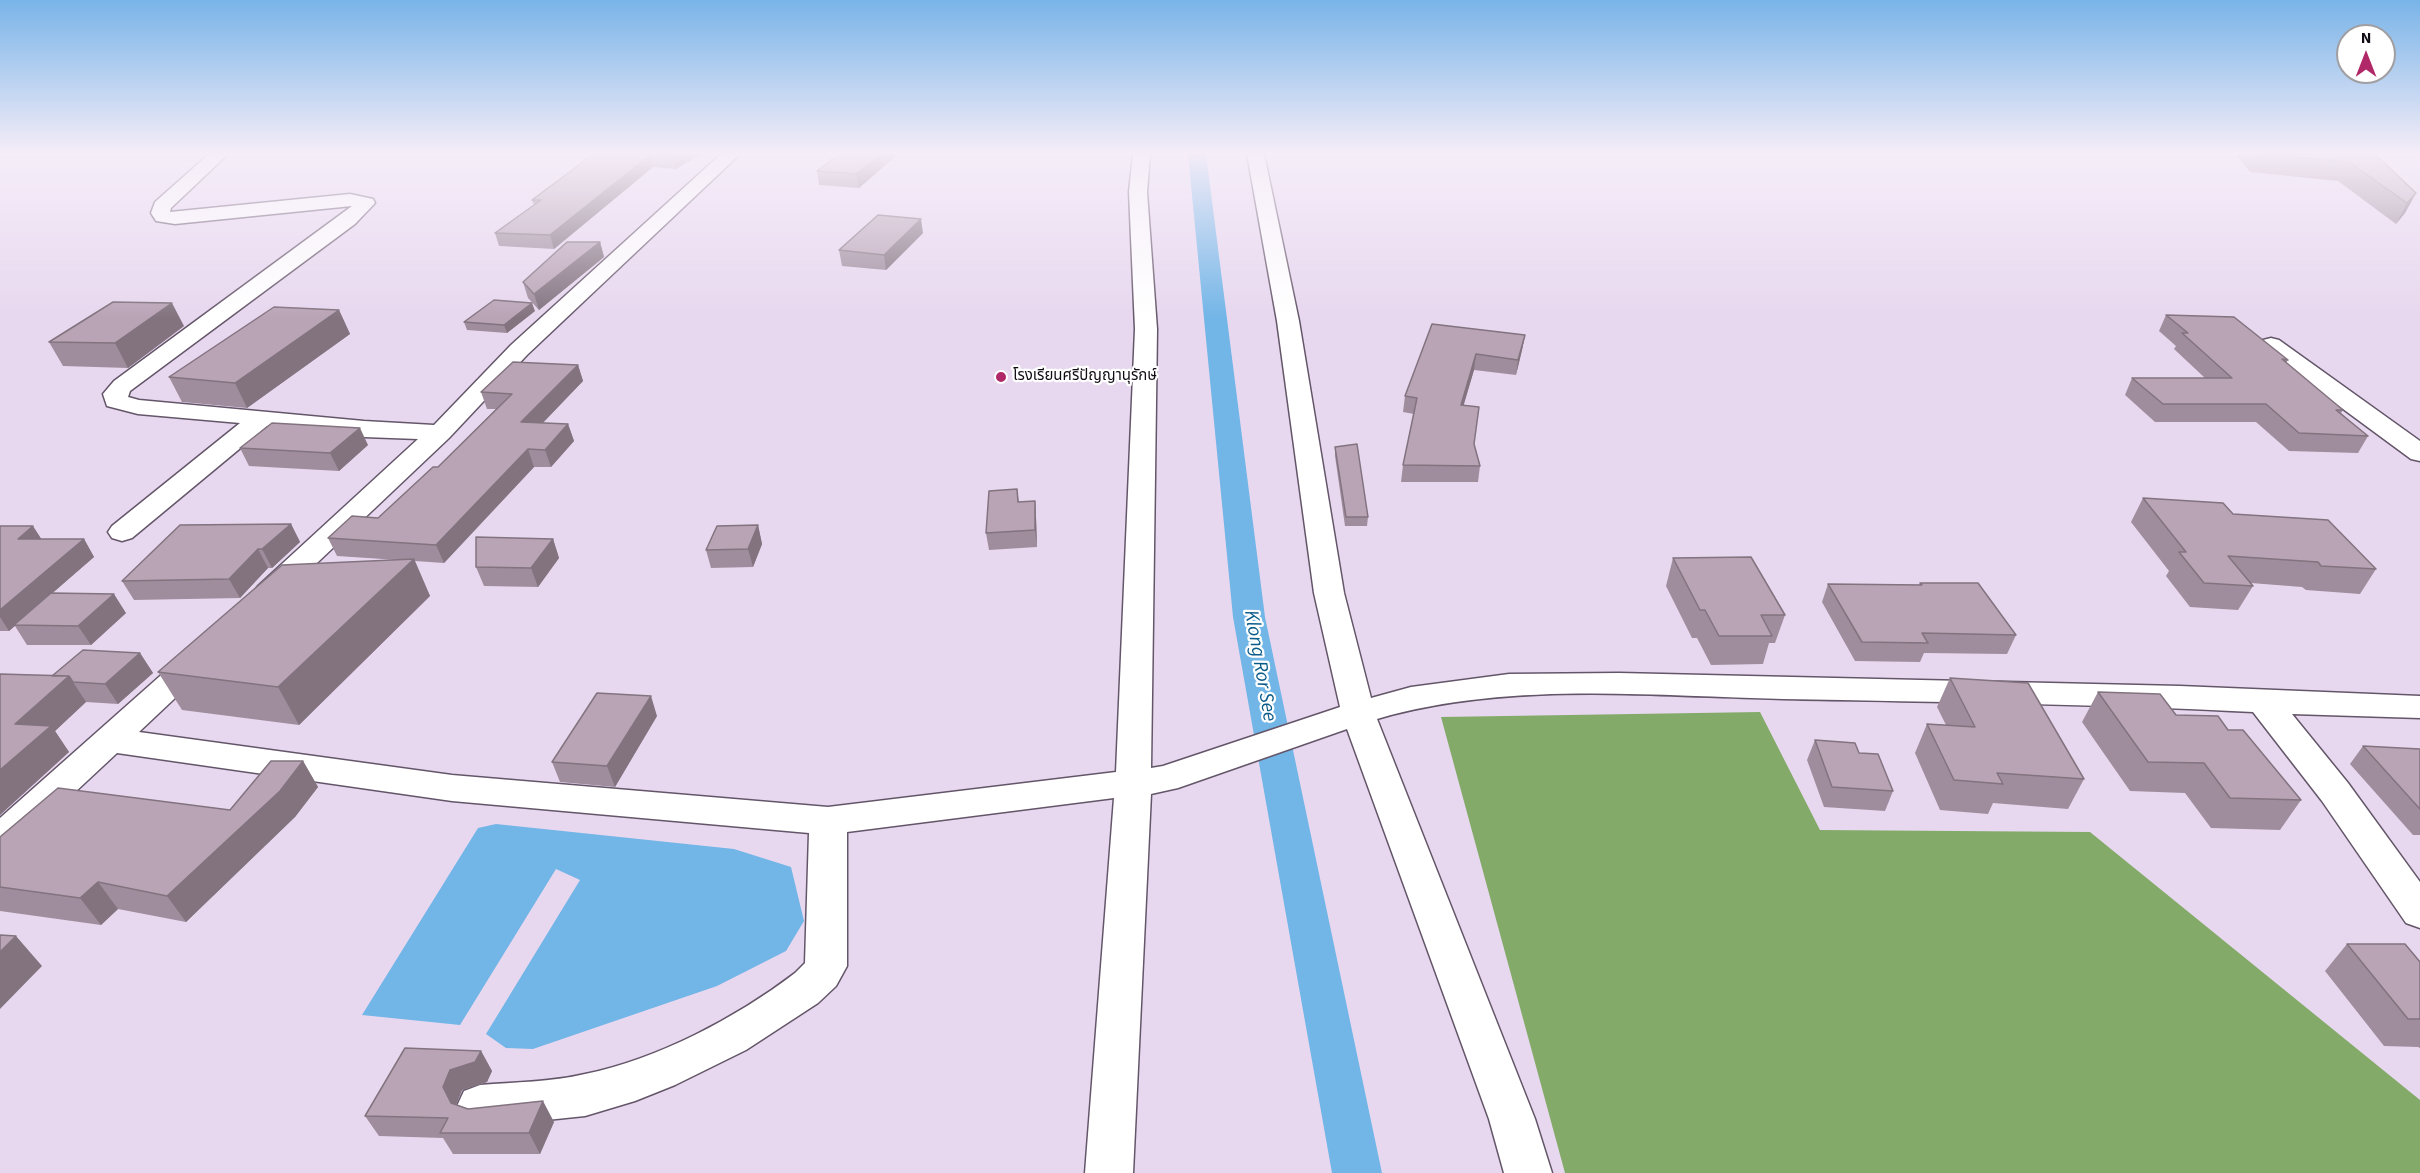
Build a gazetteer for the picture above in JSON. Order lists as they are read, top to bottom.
{
  "water": ["Klong Ror See"],
  "places": ["โรงเรียนศรีปัญญานุรักษ์"],
  "north": "top"
}
